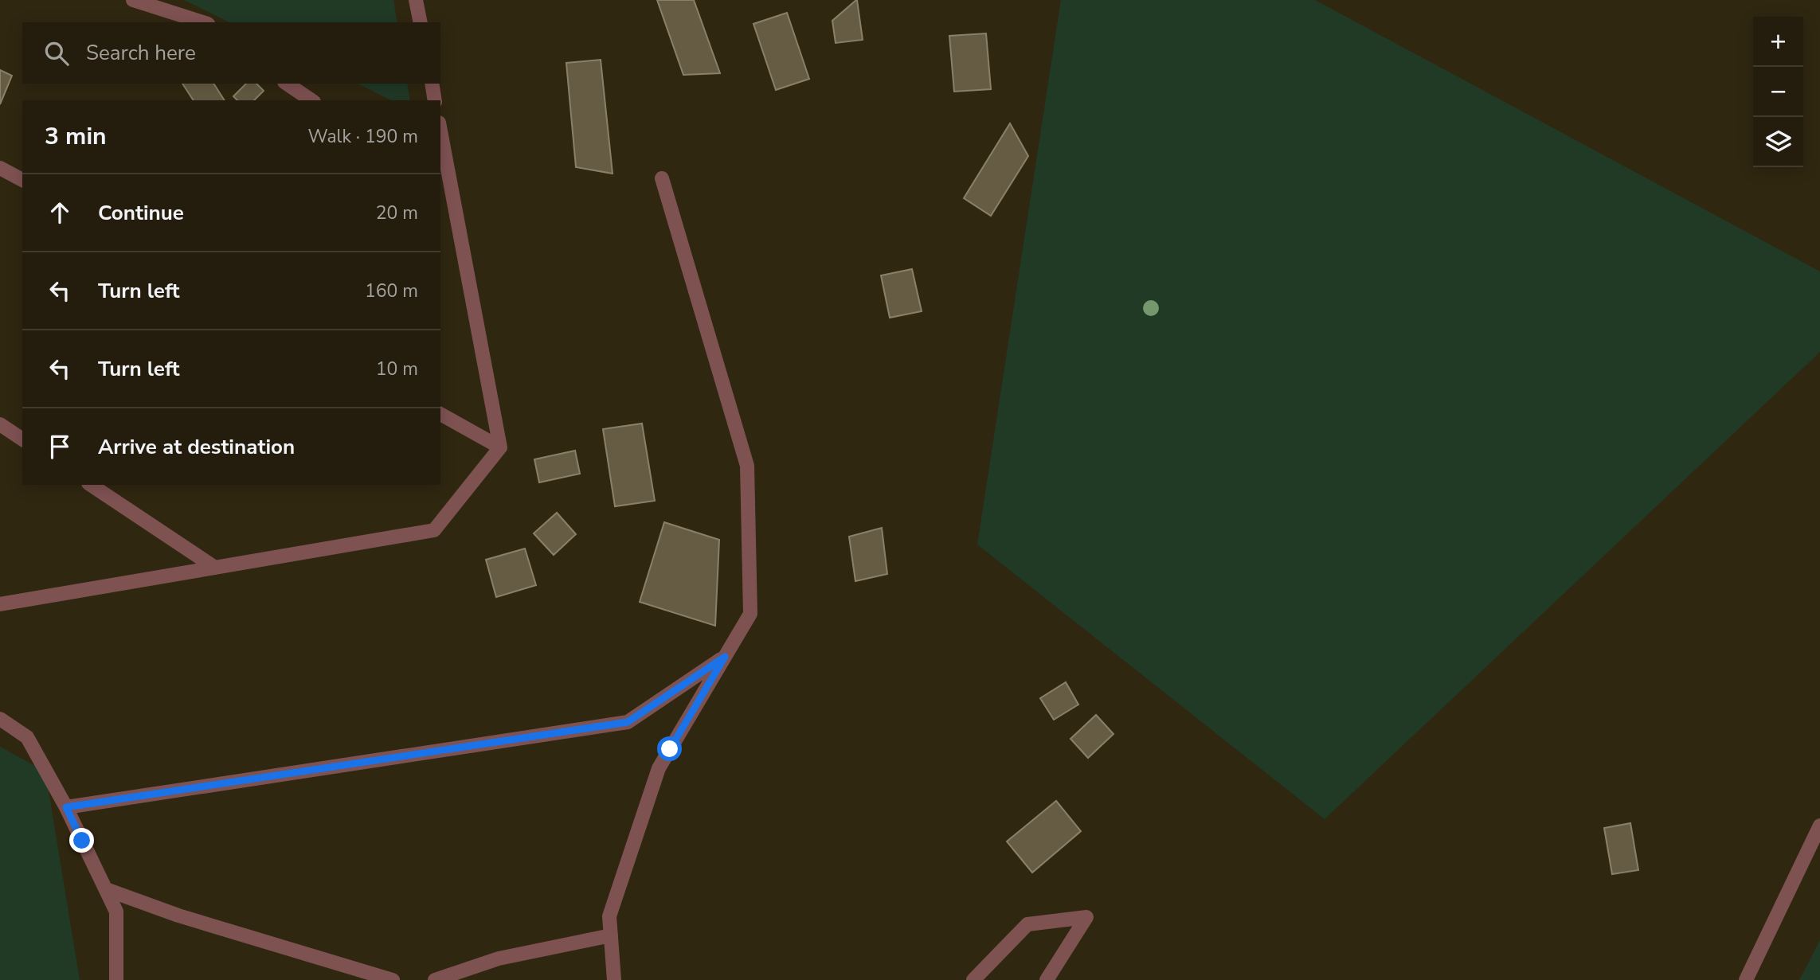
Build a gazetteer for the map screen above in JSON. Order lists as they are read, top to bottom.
{
  "page": {
    "map_buttons": ["+", "−"],
    "search": "Search here",
    "heading": ["3 min", "Walk · 190 m"],
    "list": [
      ["Continue", "20 m"],
      ["Turn left", "160 m"],
      ["Turn left", "10 m"],
      "Arrive at destination"
    ]
  }
}
